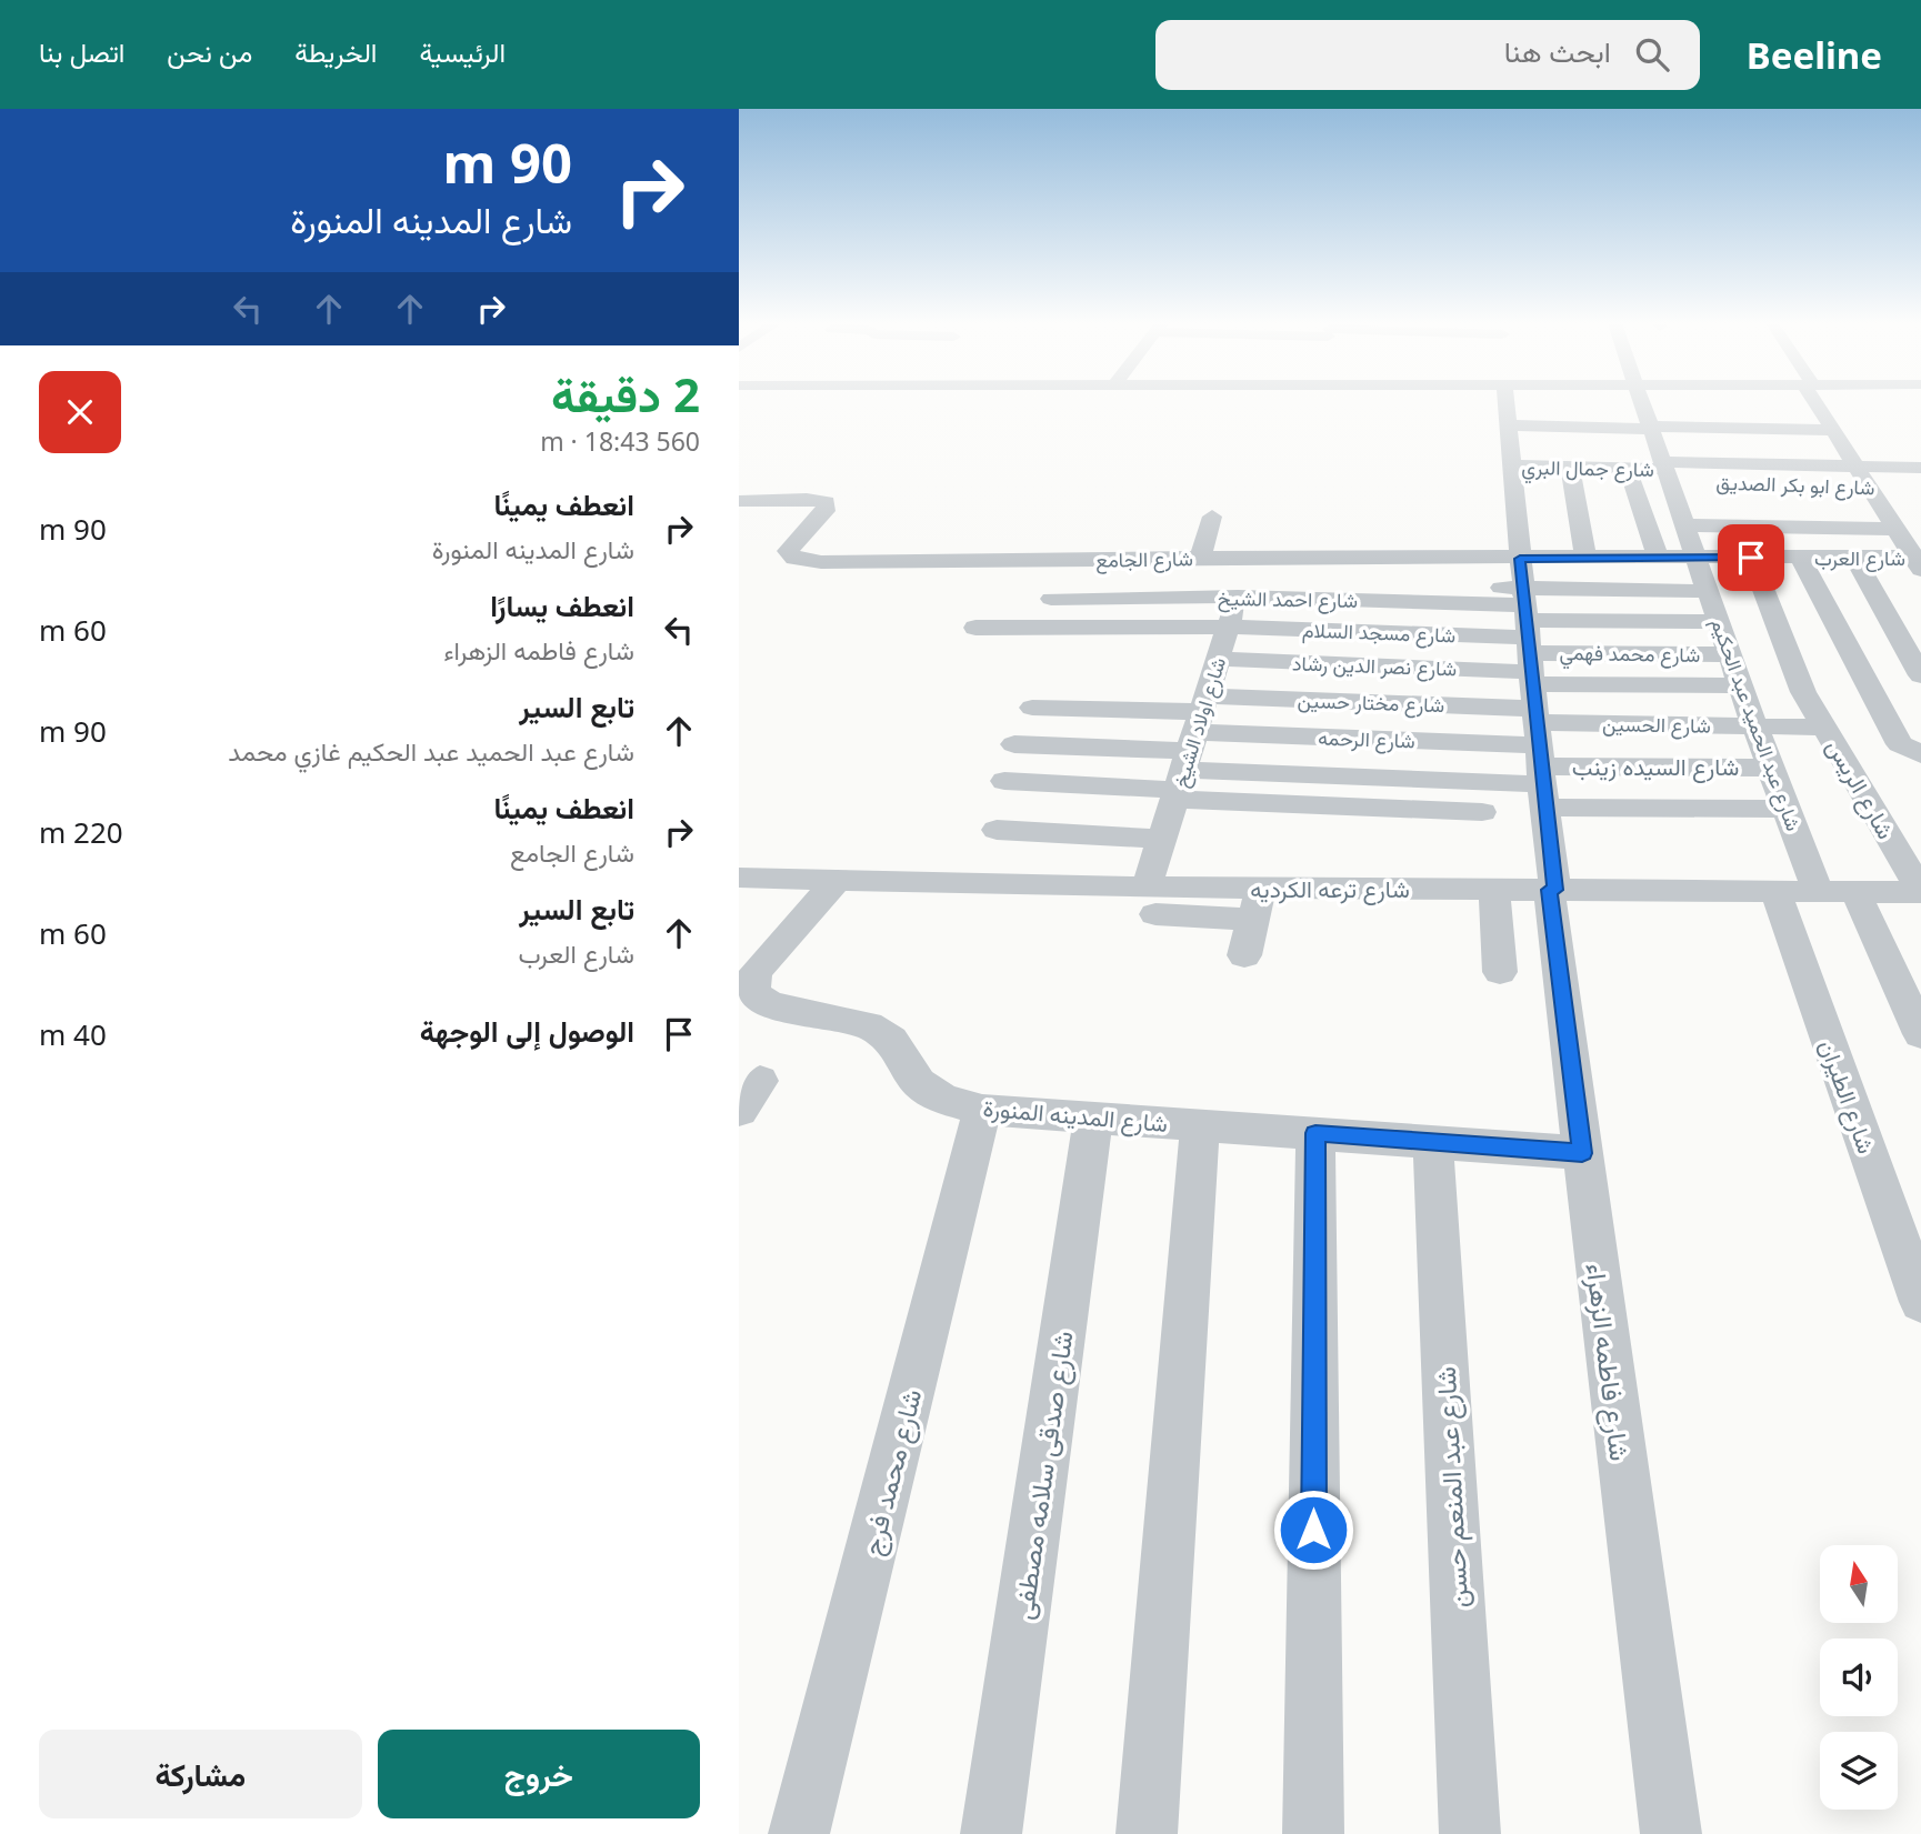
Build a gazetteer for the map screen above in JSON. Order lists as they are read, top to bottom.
{
  "streets": {
    "street": [
      "شارع جمال البري",
      "شارع ابو بكر الصديق",
      "شارع العرب",
      "شارع الجامع",
      "شارع احمد الشيخ",
      "شارع مسجد السلام",
      "شارع محمد فهمي",
      "شارع نصر الدين رشاد",
      "شارع مختار حسين",
      "شارع اولاد الشيخ",
      "شارع الحسين",
      "شارع عبد الحميد عبد الحكيم",
      "شارع الرحمه",
      "شارع السيده زينب",
      "شارع الريس",
      "شارع ترعه الكرديه",
      "شارع الطيران",
      "شارع المدينه المنورة",
      "شارع فاطمه الزهراء",
      "شارع محمد فرج",
      "شارع صدقى سلامه مصطفى",
      "شارع عبد المنعم حسن"
    ]
  },
  "crossings": [
    ["شارع جمال البري", "شارع ابو بكر الصديق"],
    ["شارع جمال البري", "شارع عبد الحميد عبد الحكيم"],
    ["شارع جمال البري", "شارع فاطمه الزهراء"],
    ["شارع ابو بكر الصديق", "شارع عبد الحميد عبد الحكيم"],
    ["شارع العرب", "شارع الجامع"],
    ["شارع العرب", "شارع عبد الحميد عبد الحكيم"],
    ["شارع العرب", "شارع الريس"],
    ["شارع الجامع", "شارع احمد الشيخ"],
    ["شارع الجامع", "شارع اولاد الشيخ"],
    ["شارع الجامع", "شارع فاطمه الزهراء"],
    ["شارع احمد الشيخ", "شارع مسجد السلام"],
    ["شارع احمد الشيخ", "شارع محمد فهمي"],
    ["شارع احمد الشيخ", "شارع نصر الدين رشاد"],
    ["شارع احمد الشيخ", "شارع مختار حسين"],
    ["شارع احمد الشيخ", "شارع اولاد الشيخ"],
    ["شارع احمد الشيخ", "شارع الحسين"],
    ["شارع احمد الشيخ", "شارع الرحمه"],
    ["شارع احمد الشيخ", "شارع السيده زينب"],
    ["شارع احمد الشيخ", "شارع فاطمه الزهراء"],
    ["شارع مسجد السلام", "شارع محمد فهمي"],
    ["شارع مسجد السلام", "شارع نصر الدين رشاد"],
    ["شارع مسجد السلام", "شارع مختار حسين"],
    ["شارع مسجد السلام", "شارع اولاد الشيخ"],
    ["شارع مسجد السلام", "شارع الحسين"],
    ["شارع مسجد السلام", "شارع الرحمه"],
    ["شارع مسجد السلام", "شارع السيده زينب"],
    ["شارع مسجد السلام", "شارع فاطمه الزهراء"],
    ["شارع محمد فهمي", "شارع نصر الدين رشاد"],
    ["شارع محمد فهمي", "شارع مختار حسين"],
    ["شارع محمد فهمي", "شارع الحسين"],
    ["شارع محمد فهمي", "شارع عبد الحميد عبد الحكيم"],
    ["شارع محمد فهمي", "شارع الرحمه"],
    ["شارع محمد فهمي", "شارع السيده زينب"],
    ["شارع محمد فهمي", "شارع فاطمه الزهراء"],
    ["شارع نصر الدين رشاد", "شارع مختار حسين"],
    ["شارع نصر الدين رشاد", "شارع اولاد الشيخ"],
    ["شارع نصر الدين رشاد", "شارع الحسين"],
    ["شارع نصر الدين رشاد", "شارع الرحمه"],
    ["شارع نصر الدين رشاد", "شارع السيده زينب"],
    ["شارع نصر الدين رشاد", "شارع فاطمه الزهراء"],
    ["شارع مختار حسين", "شارع اولاد الشيخ"],
    ["شارع مختار حسين", "شارع الحسين"],
    ["شارع مختار حسين", "شارع الرحمه"],
    ["شارع مختار حسين", "شارع السيده زينب"],
    ["شارع مختار حسين", "شارع فاطمه الزهراء"],
    ["شارع اولاد الشيخ", "شارع الرحمه"],
    ["شارع اولاد الشيخ", "شارع ترعه الكرديه"],
    ["شارع الحسين", "شارع عبد الحميد عبد الحكيم"],
    ["شارع الحسين", "شارع الرحمه"],
    ["شارع الحسين", "شارع السيده زينب"],
    ["شارع الحسين", "شارع الريس"],
    ["شارع الحسين", "شارع فاطمه الزهراء"],
    ["شارع عبد الحميد عبد الحكيم", "شارع السيده زينب"],
    ["شارع عبد الحميد عبد الحكيم", "شارع ترعه الكرديه"],
    ["شارع الرحمه", "شارع السيده زينب"],
    ["شارع الرحمه", "شارع فاطمه الزهراء"],
    ["شارع السيده زينب", "شارع فاطمه الزهراء"],
    ["شارع الريس", "شارع ترعه الكرديه"],
    ["شارع ترعه الكرديه", "شارع الطيران"],
    ["شارع ترعه الكرديه", "شارع المدينه المنورة"],
    ["شارع ترعه الكرديه", "شارع فاطمه الزهراء"],
    ["شارع المدينه المنورة", "شارع فاطمه الزهراء"],
    ["شارع المدينه المنورة", "شارع محمد فرج"],
    ["شارع المدينه المنورة", "شارع صدقى سلامه مصطفى"],
    ["شارع المدينه المنورة", "شارع عبد المنعم حسن"]
  ],
  "north": "top",
  "page": {
    "header": "Beeline",
    "search": "ابحث هنا",
    "nav": [
      "الرئيسية",
      "الخريطة",
      "من نحن",
      "اتصل بنا"
    ],
    "turn": ["90 m", "شارع المدينه المنورة"],
    "heading": ["2 دقيقة", "560 m · 18:43"],
    "list": [
      {
        "name": "انعطف يمينًا",
        "note": "شارع المدينه المنورة",
        "value": "90 m"
      },
      {
        "name": "انعطف يسارًا",
        "note": "شارع فاطمه الزهراء",
        "value": "60 m"
      },
      {
        "name": "تابع السير",
        "note": "شارع عبد الحميد عبد الحكيم غازي محمد",
        "value": "90 m"
      },
      {
        "name": "انعطف يمينًا",
        "note": "شارع الجامع",
        "value": "220 m"
      },
      {
        "name": "تابع السير",
        "note": "شارع العرب",
        "value": "60 m"
      },
      {
        "name": "الوصول إلى الوجهة",
        "value": "40 m"
      }
    ],
    "buttons": ["خروج", "مشاركة"]
  }
}
